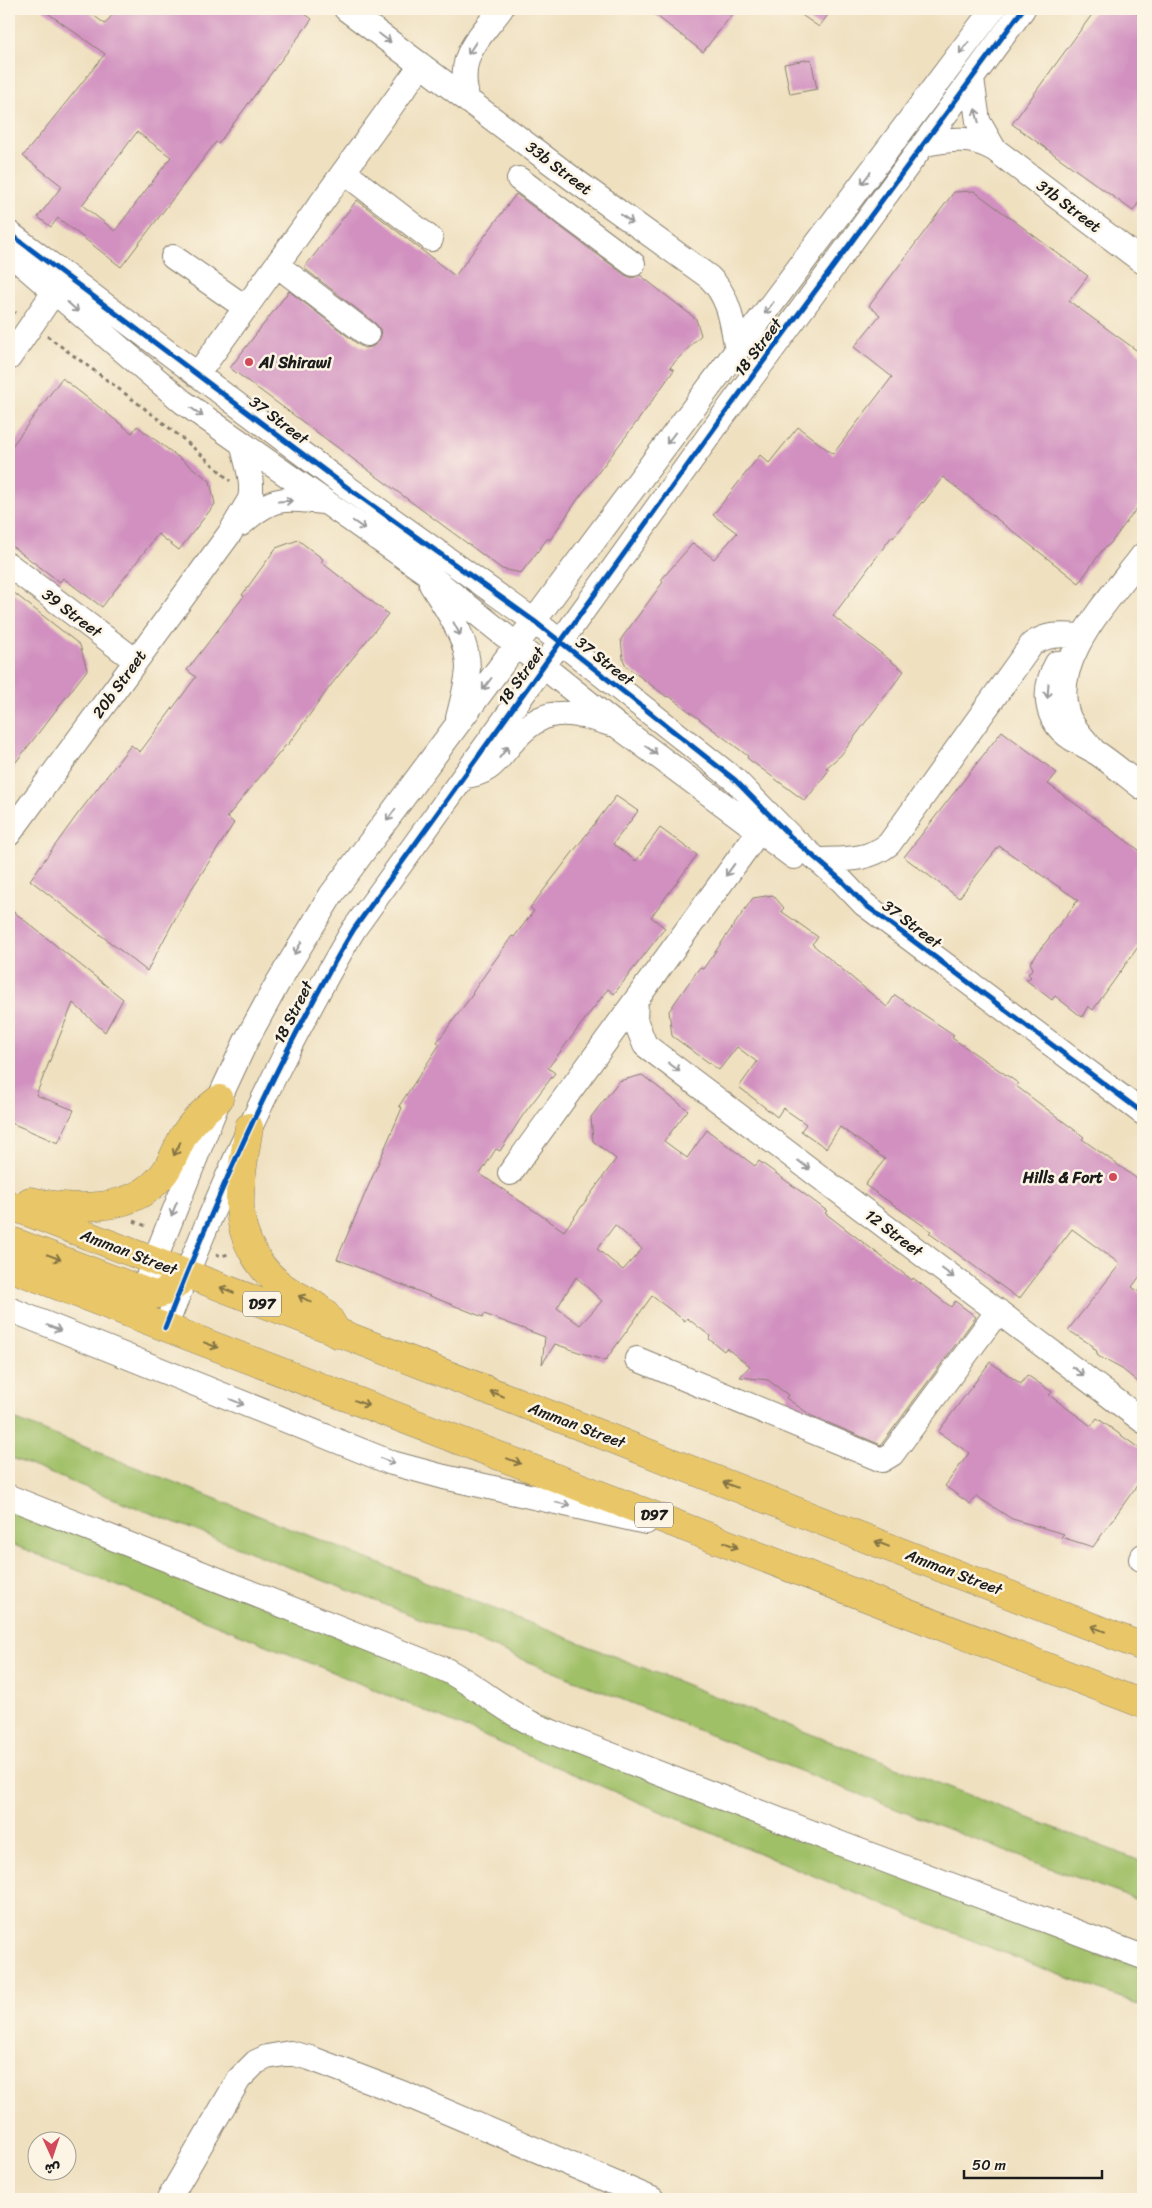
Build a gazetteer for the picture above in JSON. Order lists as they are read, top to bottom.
{
  "streets": {
    "main road": ["Amman Street", "D97"],
    "street": [
      "33b Street",
      "31b Street",
      "18 Street",
      "37 Street",
      "39 Street",
      "20b Street",
      "12 Street"
    ]
  },
  "crossings": [
    ["33b Street", "18 Street"],
    ["31b Street", "18 Street"],
    ["18 Street", "37 Street"],
    ["18 Street", "Amman Street"],
    ["18 Street", "D97"],
    ["37 Street", "20b Street"],
    ["39 Street", "20b Street"]
  ],
  "one_way": ["33b Street", "12 Street"],
  "places": ["Al Shirawi", "Hills & Fort"],
  "scale_bar": "50 m",
  "north": "bottom"
}
